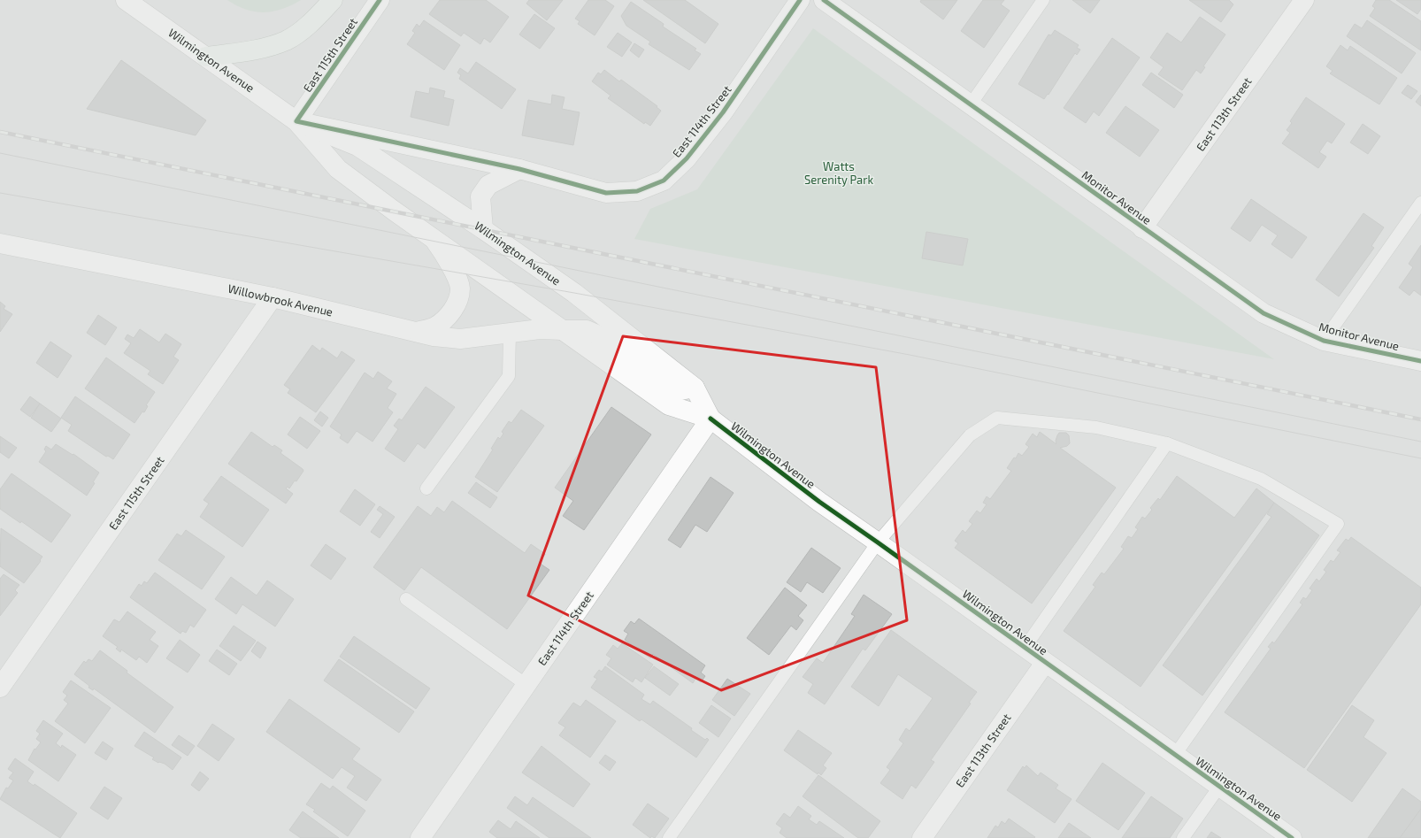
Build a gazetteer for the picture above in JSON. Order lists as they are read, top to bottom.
{
  "streets": {
    "street": [
      "East 115th Street",
      "Wilmington Avenue",
      "East 113th Street",
      "East 114th Street",
      "Monitor Avenue",
      "Willowbrook Avenue"
    ]
  },
  "crossings": [
    ["East 115th Street", "Wilmington Avenue"],
    ["East 115th Street", "East 114th Street"],
    ["East 115th Street", "Willowbrook Avenue"],
    ["Wilmington Avenue", "East 113th Street"],
    ["Wilmington Avenue", "East 114th Street"],
    ["Wilmington Avenue", "Willowbrook Avenue"],
    ["East 113th Street", "Monitor Avenue"]
  ],
  "parks": ["Watts Serenity Park"]
}
